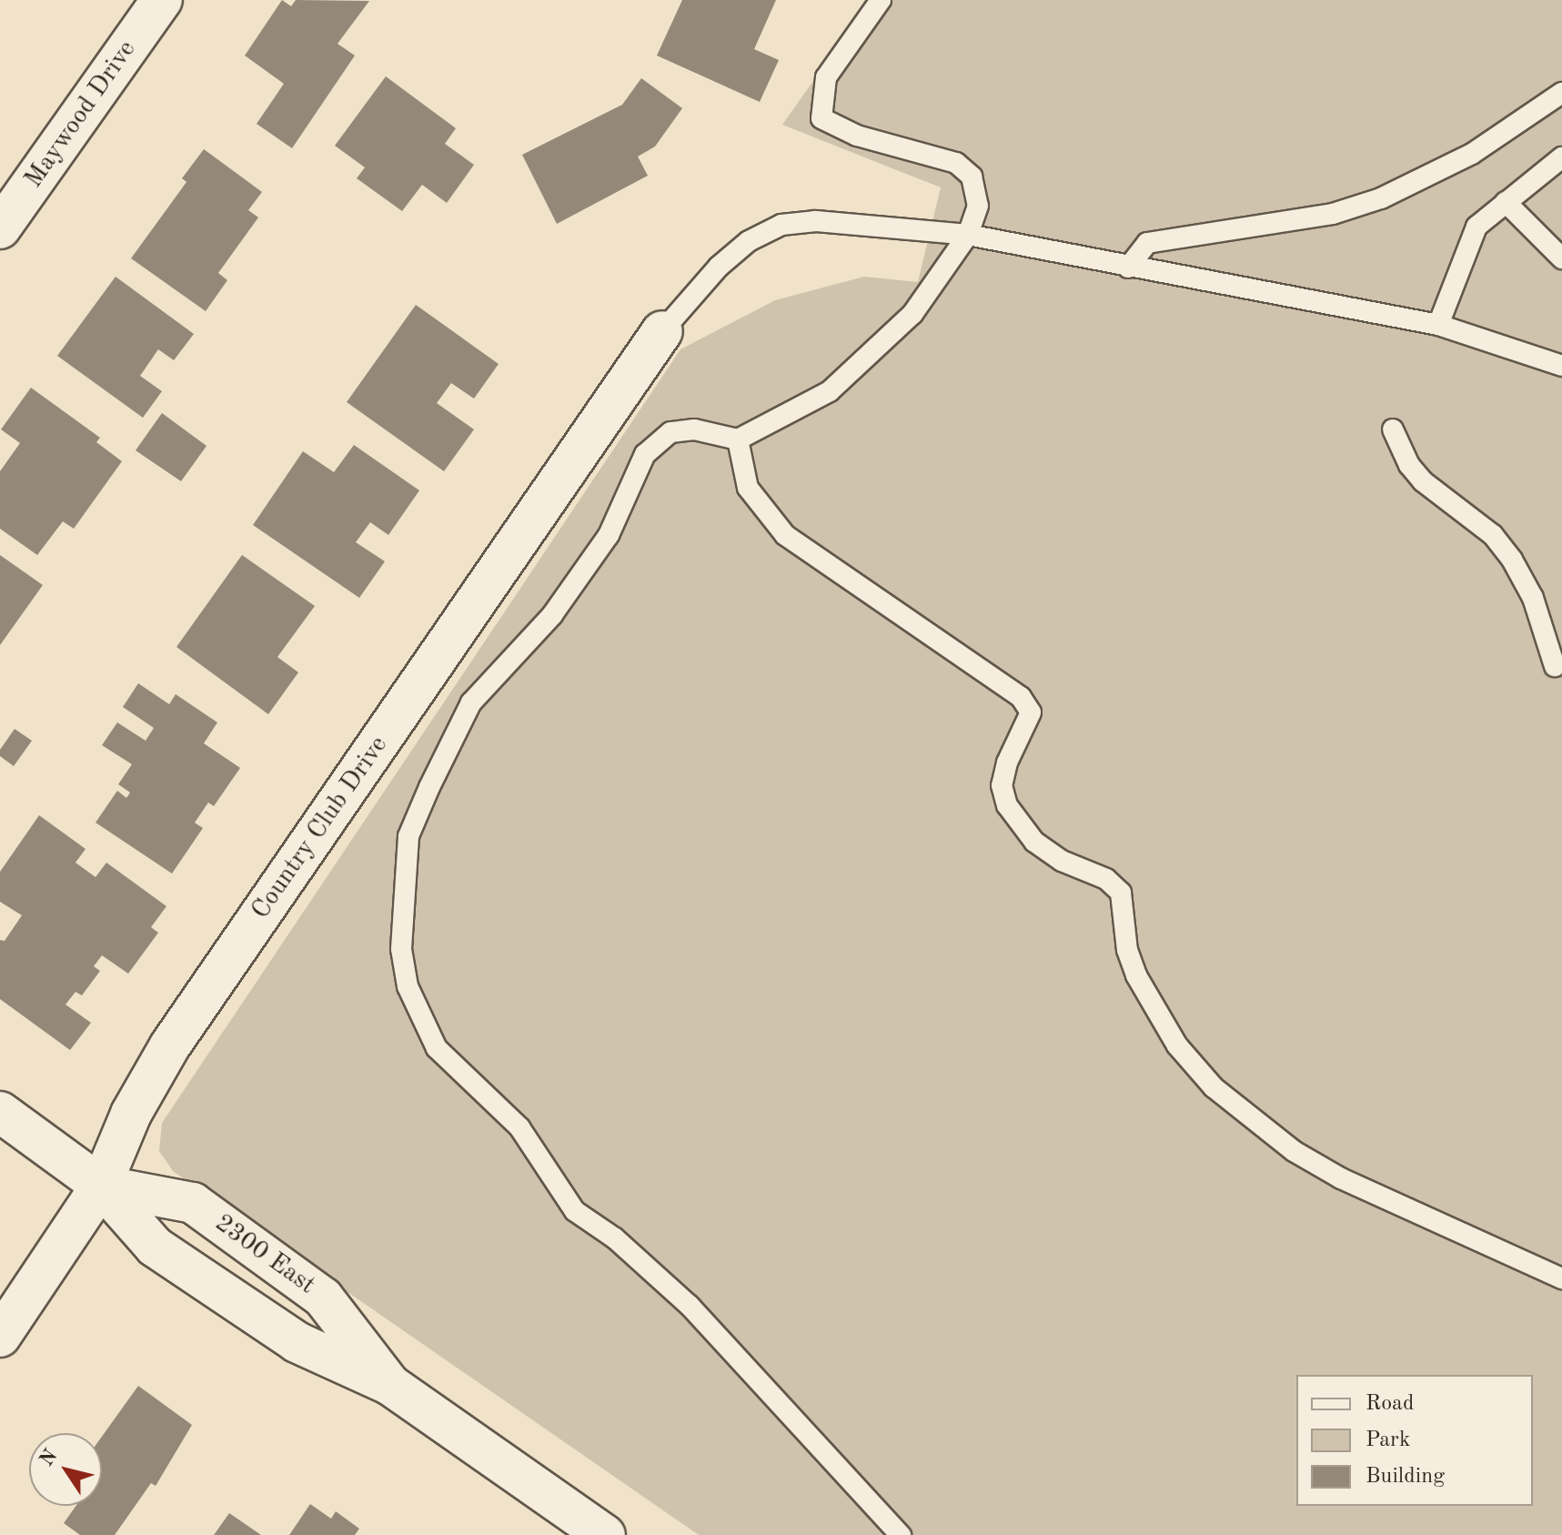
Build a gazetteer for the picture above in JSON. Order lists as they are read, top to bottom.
{
  "streets": {
    "street": ["Maywood Drive", "Country Club Drive", "2300 East"]
  },
  "crossings": [
    ["Country Club Drive", "2300 East"]
  ],
  "legend": ["Road", "Park", "Building"],
  "north": "top left"
}
